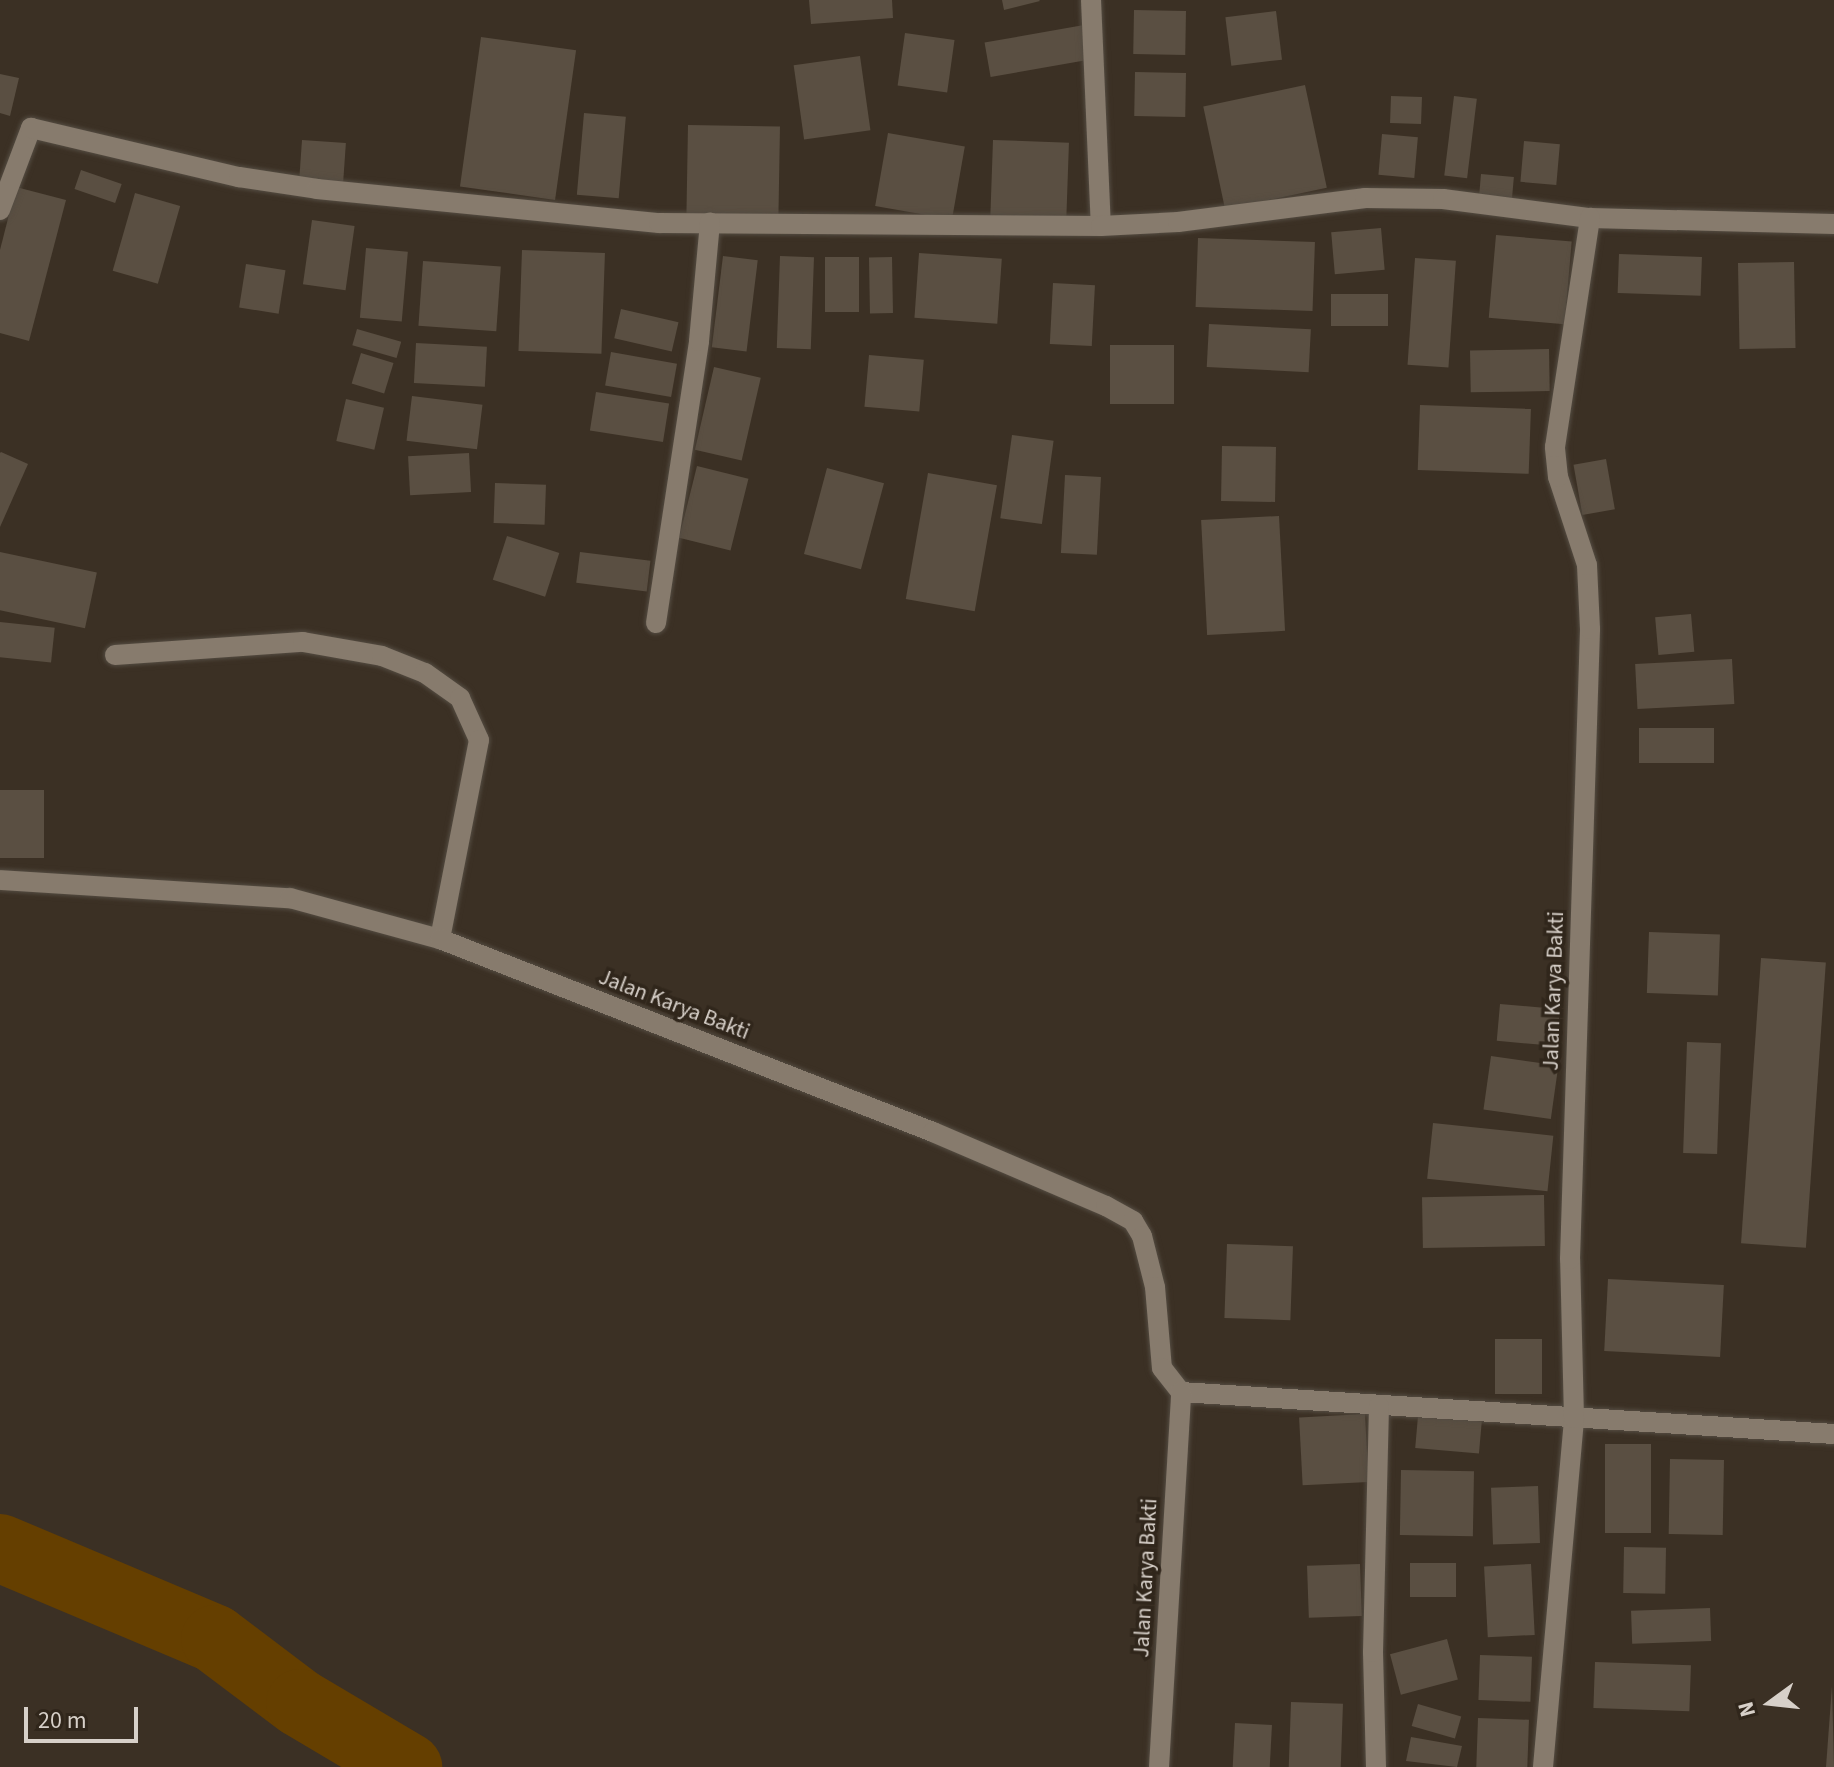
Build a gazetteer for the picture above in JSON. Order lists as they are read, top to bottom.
{
  "streets": {
    "street": ["Jalan Karya Bakti"]
  },
  "scale_bar": "20 m",
  "north": "left"
}
